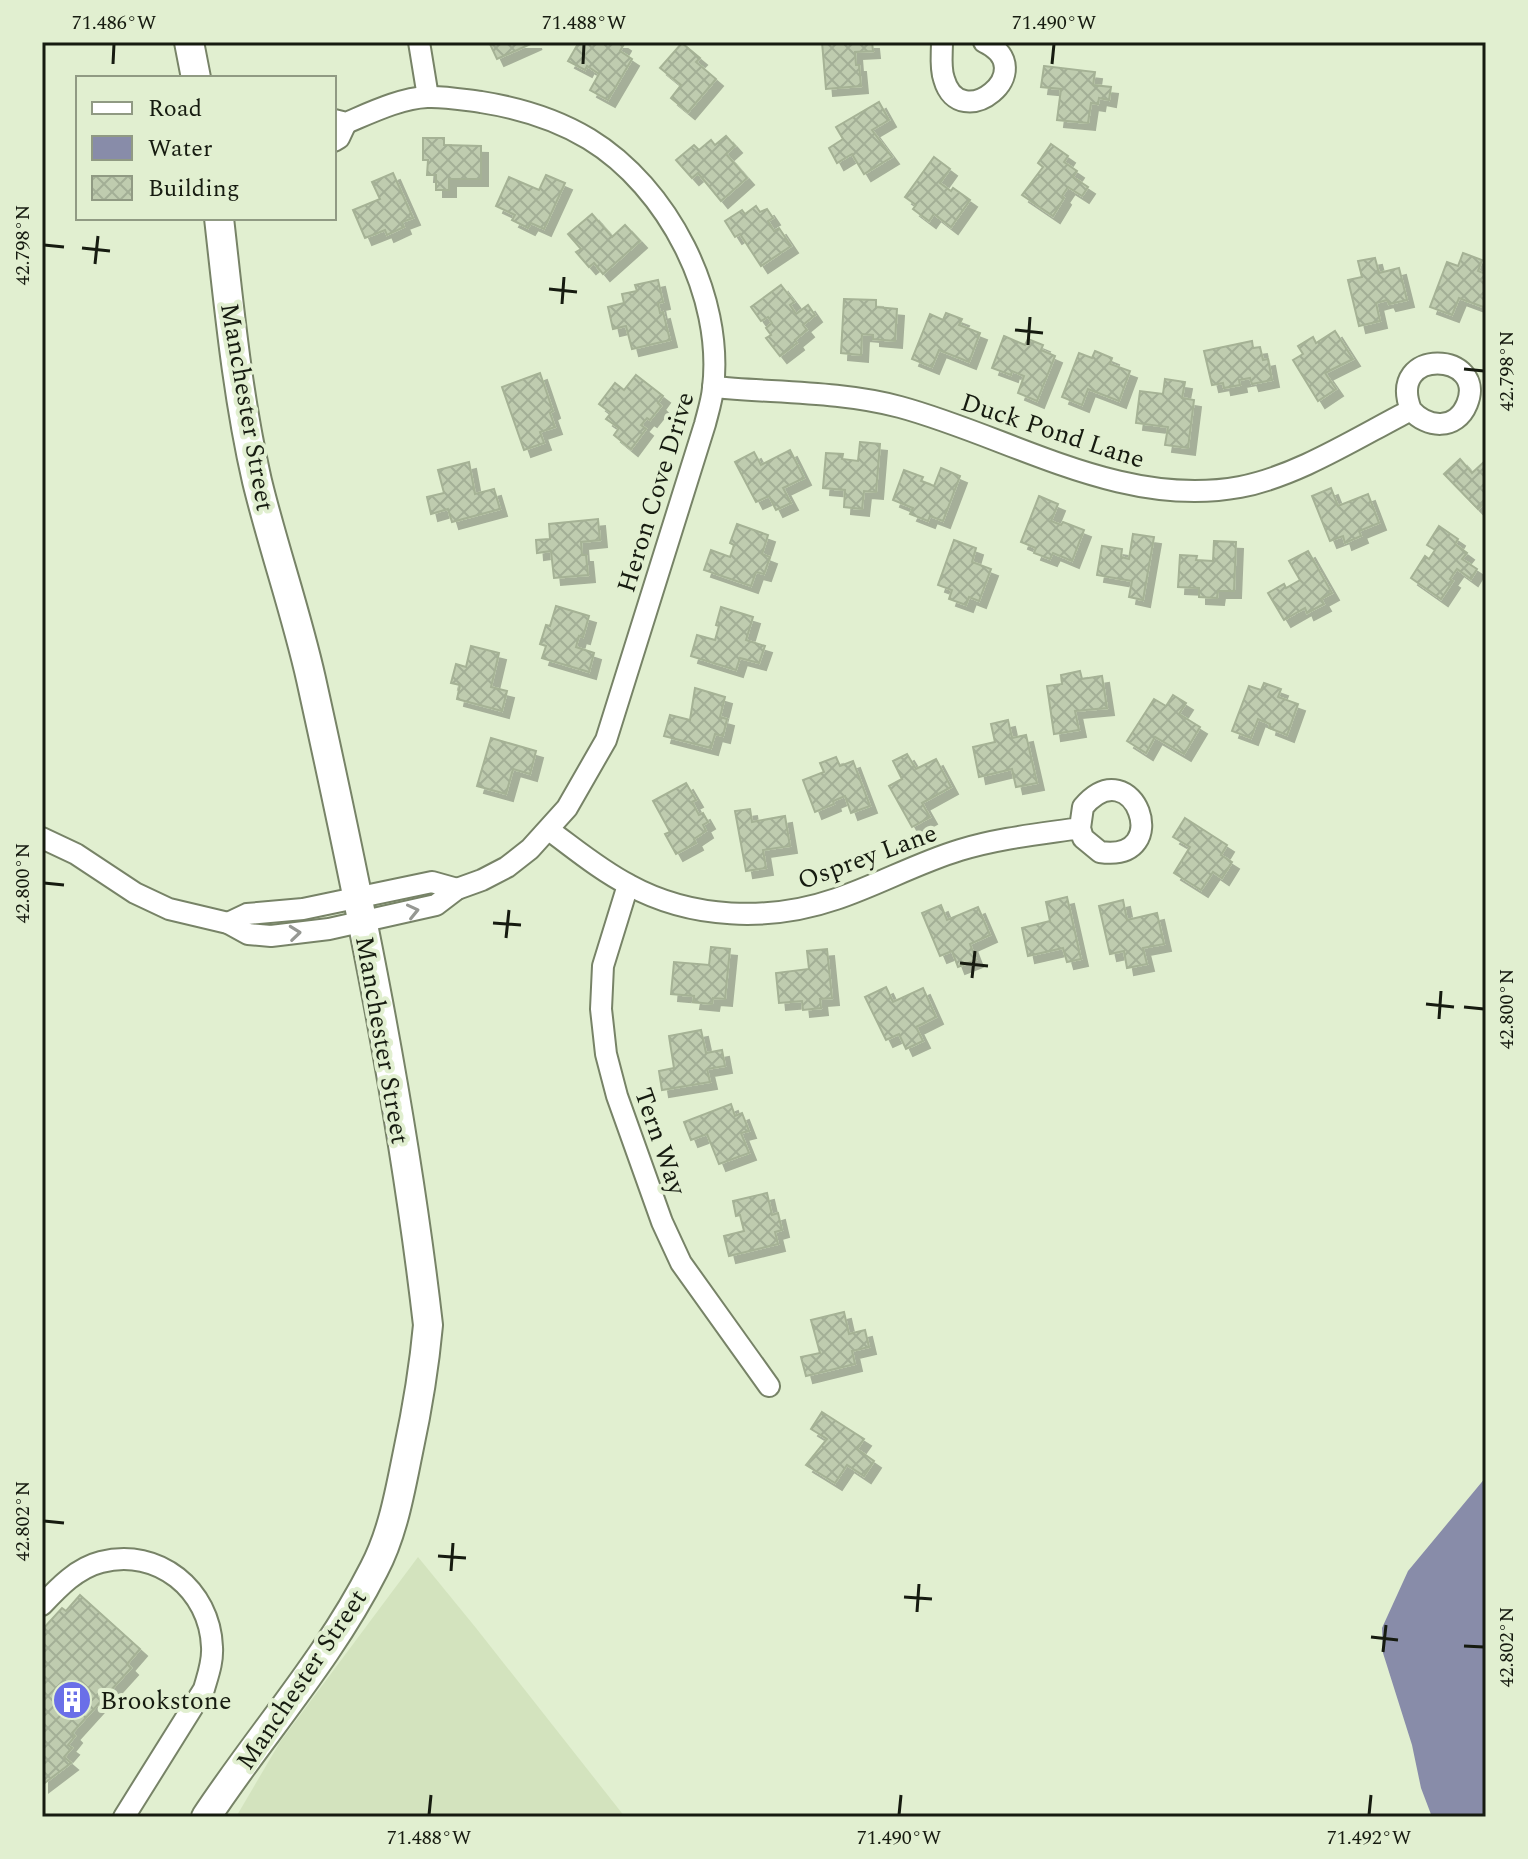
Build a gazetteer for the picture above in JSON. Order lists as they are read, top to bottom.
{
  "streets": {
    "street": [
      "Manchester Street",
      "Duck Pond Lane",
      "Heron Cove Drive",
      "Osprey Lane",
      "Tern Way"
    ]
  },
  "crossings": [
    ["Manchester Street", "Heron Cove Drive"],
    ["Duck Pond Lane", "Heron Cove Drive"],
    ["Heron Cove Drive", "Osprey Lane"],
    ["Osprey Lane", "Tern Way"]
  ],
  "places": {
    "building": ["Brookstone"]
  },
  "legend": ["Road", "Water", "Building"],
  "coordinates": [
    "71.486°W",
    "71.488°W",
    "71.490°W",
    "42.798°N",
    "42.800°N",
    "42.802°N",
    "71.492°W"
  ]
}
